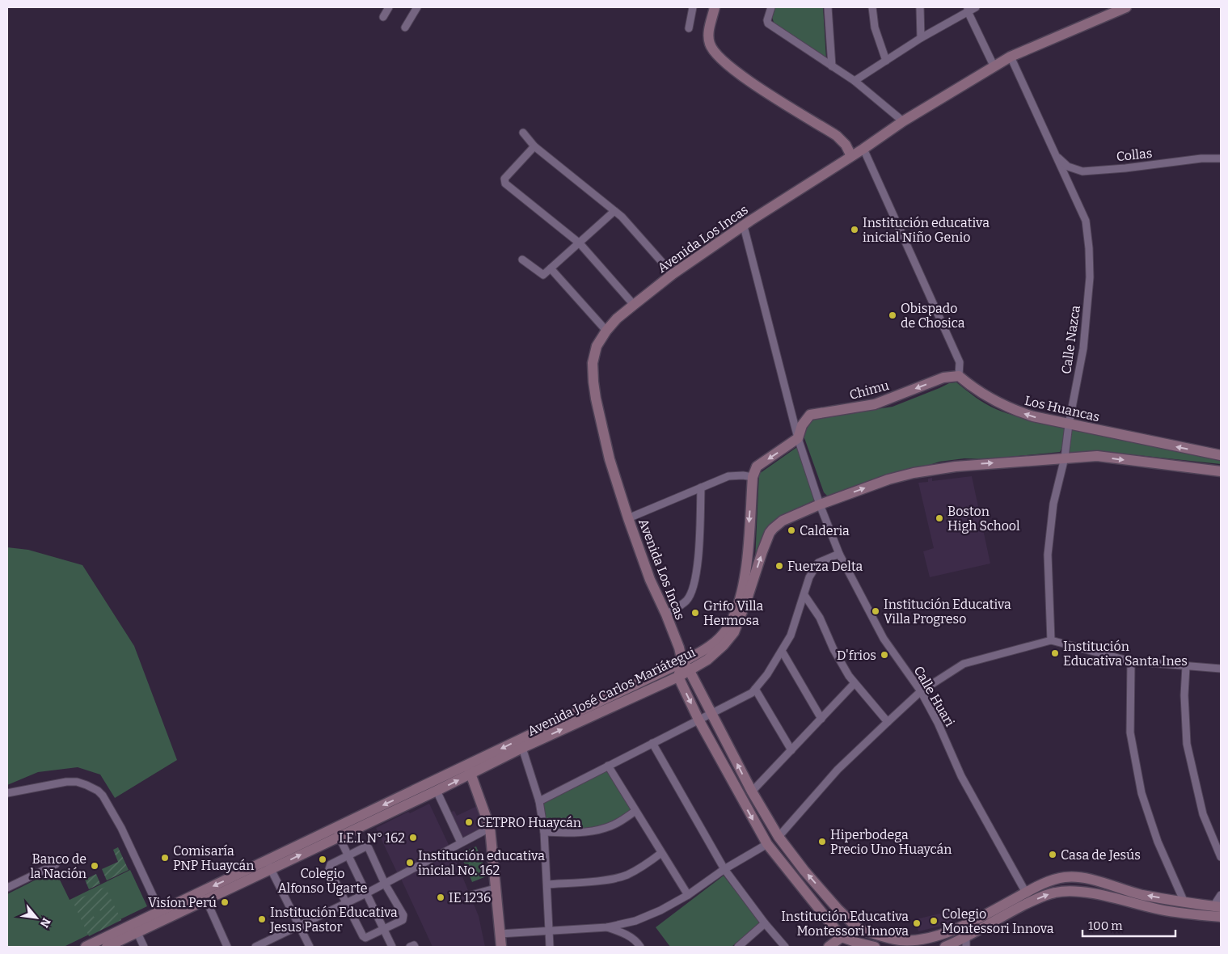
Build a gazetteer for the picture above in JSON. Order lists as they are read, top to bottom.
{
  "streets": {
    "main road": [
      "Avenida Los Incas",
      "Chimu",
      "Los Huancas",
      "Avenida José Carlos Mariátegui"
    ],
    "street": ["Collas", "Calle Nazca", "Calle Huari"]
  },
  "crossings": [
    ["Collas", "Calle Nazca"],
    ["Avenida Los Incas", "Calle Nazca"],
    ["Avenida Los Incas", "Avenida José Carlos Mariátegui"],
    ["Avenida Los Incas", "Calle Huari"],
    ["Calle Nazca", "Los Huancas"],
    ["Calle Nazca", "Avenida José Carlos Mariátegui"],
    ["Chimu", "Los Huancas"],
    ["Chimu", "Calle Huari"],
    ["Avenida José Carlos Mariátegui", "Calle Huari"]
  ],
  "one_way": ["Chimu", "Los Huancas"],
  "places": [
    "Institución educativa inicial Niño Genio",
    "Obispado de Chosica",
    "Boston High School",
    "Calderia",
    "Fuerza Delta",
    "Institución Educativa Villa Progreso",
    "Grifo Villa Hermosa",
    "Institución Educativa Santa Ines",
    "D'frios",
    "CETPRO Huaycán",
    "I.E.I. N° 162",
    "Hiperbodega Precio Uno Huaycán",
    "Casa de Jesús",
    "Comisaría PNP Huaycán",
    "Colegio Alfonso Ugarte",
    "Institución educativa inicial No. 162",
    "Banco de la Nación",
    "IE 1236",
    "Visíon Perú",
    "Institución Educativa Jesus Pastor",
    "Colegio Montessori Innova",
    "Institución Educativa Montessori Innova"
  ],
  "scale_bar": "100 m",
  "north": "bottom right"
}
